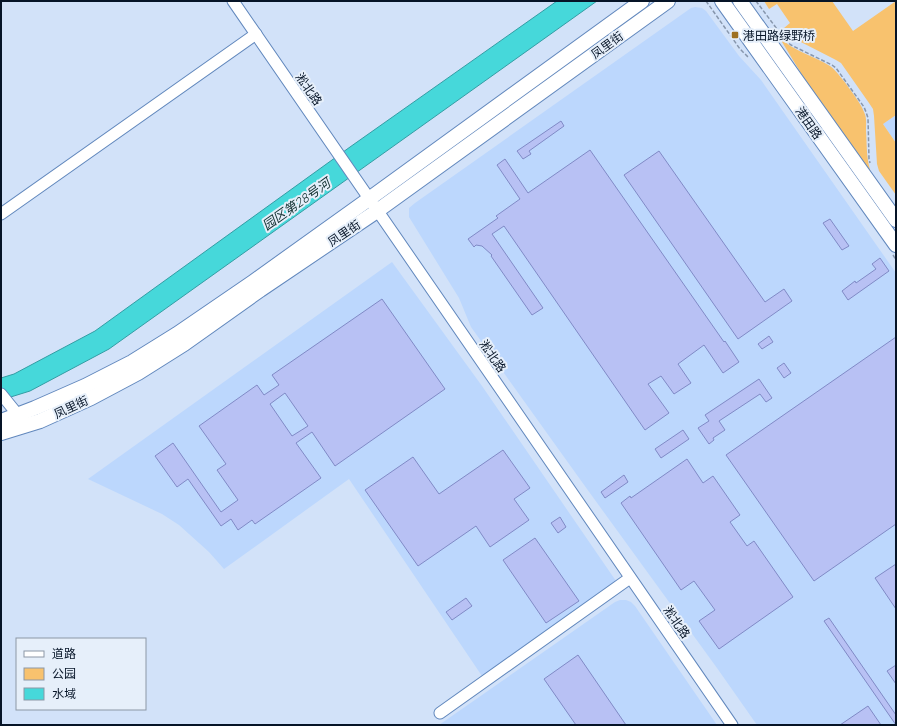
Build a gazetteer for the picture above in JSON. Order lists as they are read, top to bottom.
{
  "streets": {
    "main road": ["凤里街", "港田路"],
    "street": ["淞北路"]
  },
  "crossings": [
    ["凤里街", "淞北路"]
  ],
  "water": ["园区第28号河"],
  "places": {
    "transit": ["港田路绿野桥"]
  },
  "legend": ["道路", "公园", "水域"]
}
